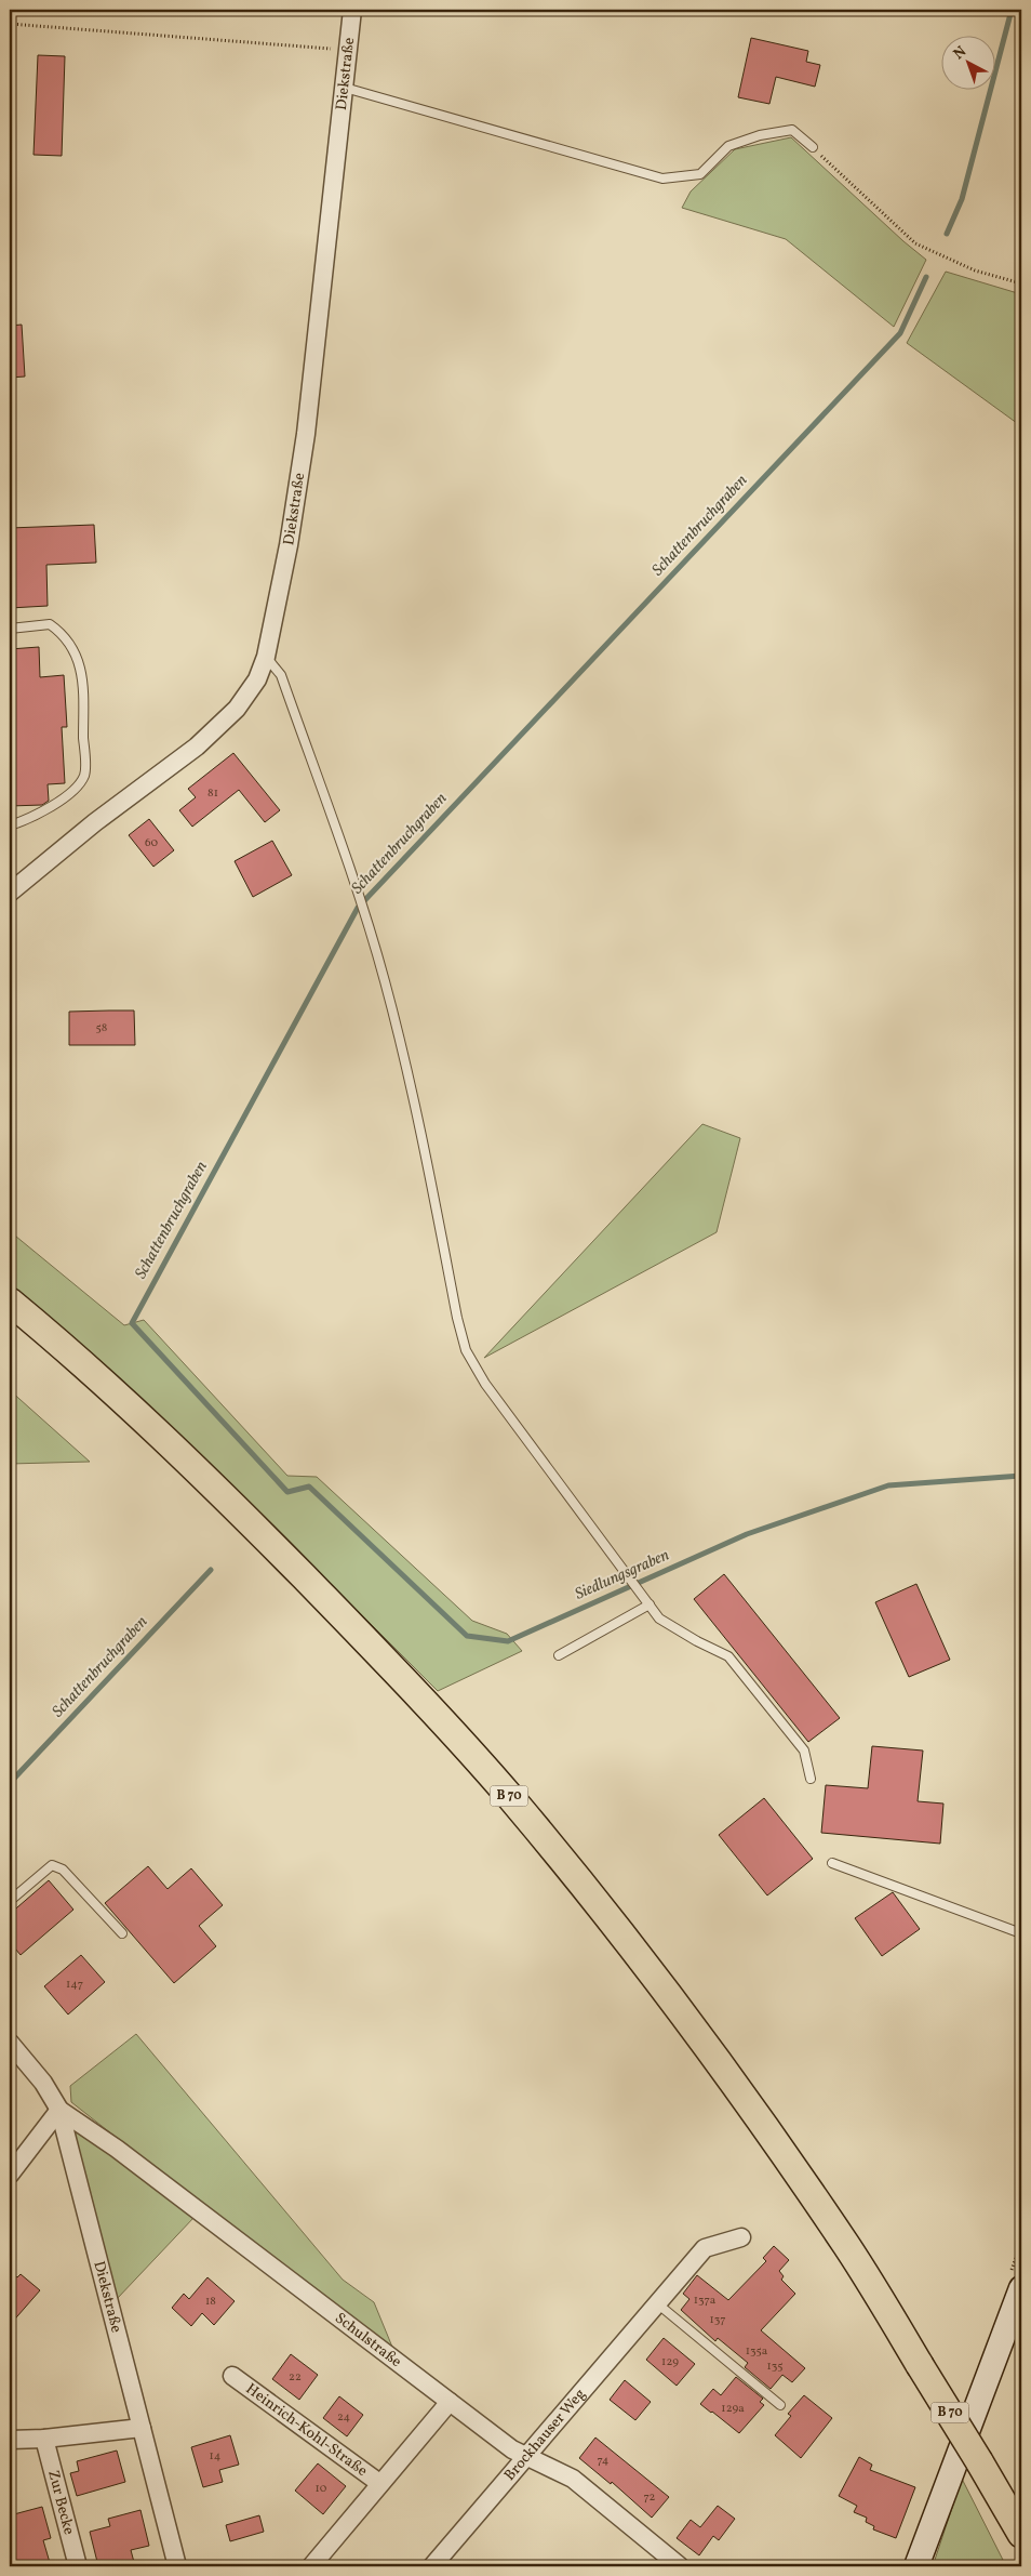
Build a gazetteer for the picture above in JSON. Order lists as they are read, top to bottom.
{
  "streets": {
    "main road": ["B 70"],
    "street": [
      "Diekstraße",
      "Schulstraße",
      "Heinrich-Kohl-Straße",
      "Brockhauser Weg",
      "Zur Becke"
    ]
  },
  "crossings": [
    ["Diekstraße", "Schulstraße"],
    ["Schulstraße", "Heinrich-Kohl-Straße"],
    ["Schulstraße", "Brockhauser Weg"]
  ],
  "water": ["Schattenbruchgraben", "Siedlungsgraben"],
  "house_numbers": [
    "81",
    "60",
    "58",
    "147",
    "137a",
    "18",
    "137",
    "135a",
    "129",
    "135",
    "22",
    "129a",
    "24",
    "14",
    "74",
    "10",
    "72"
  ],
  "north": "top left"
}
